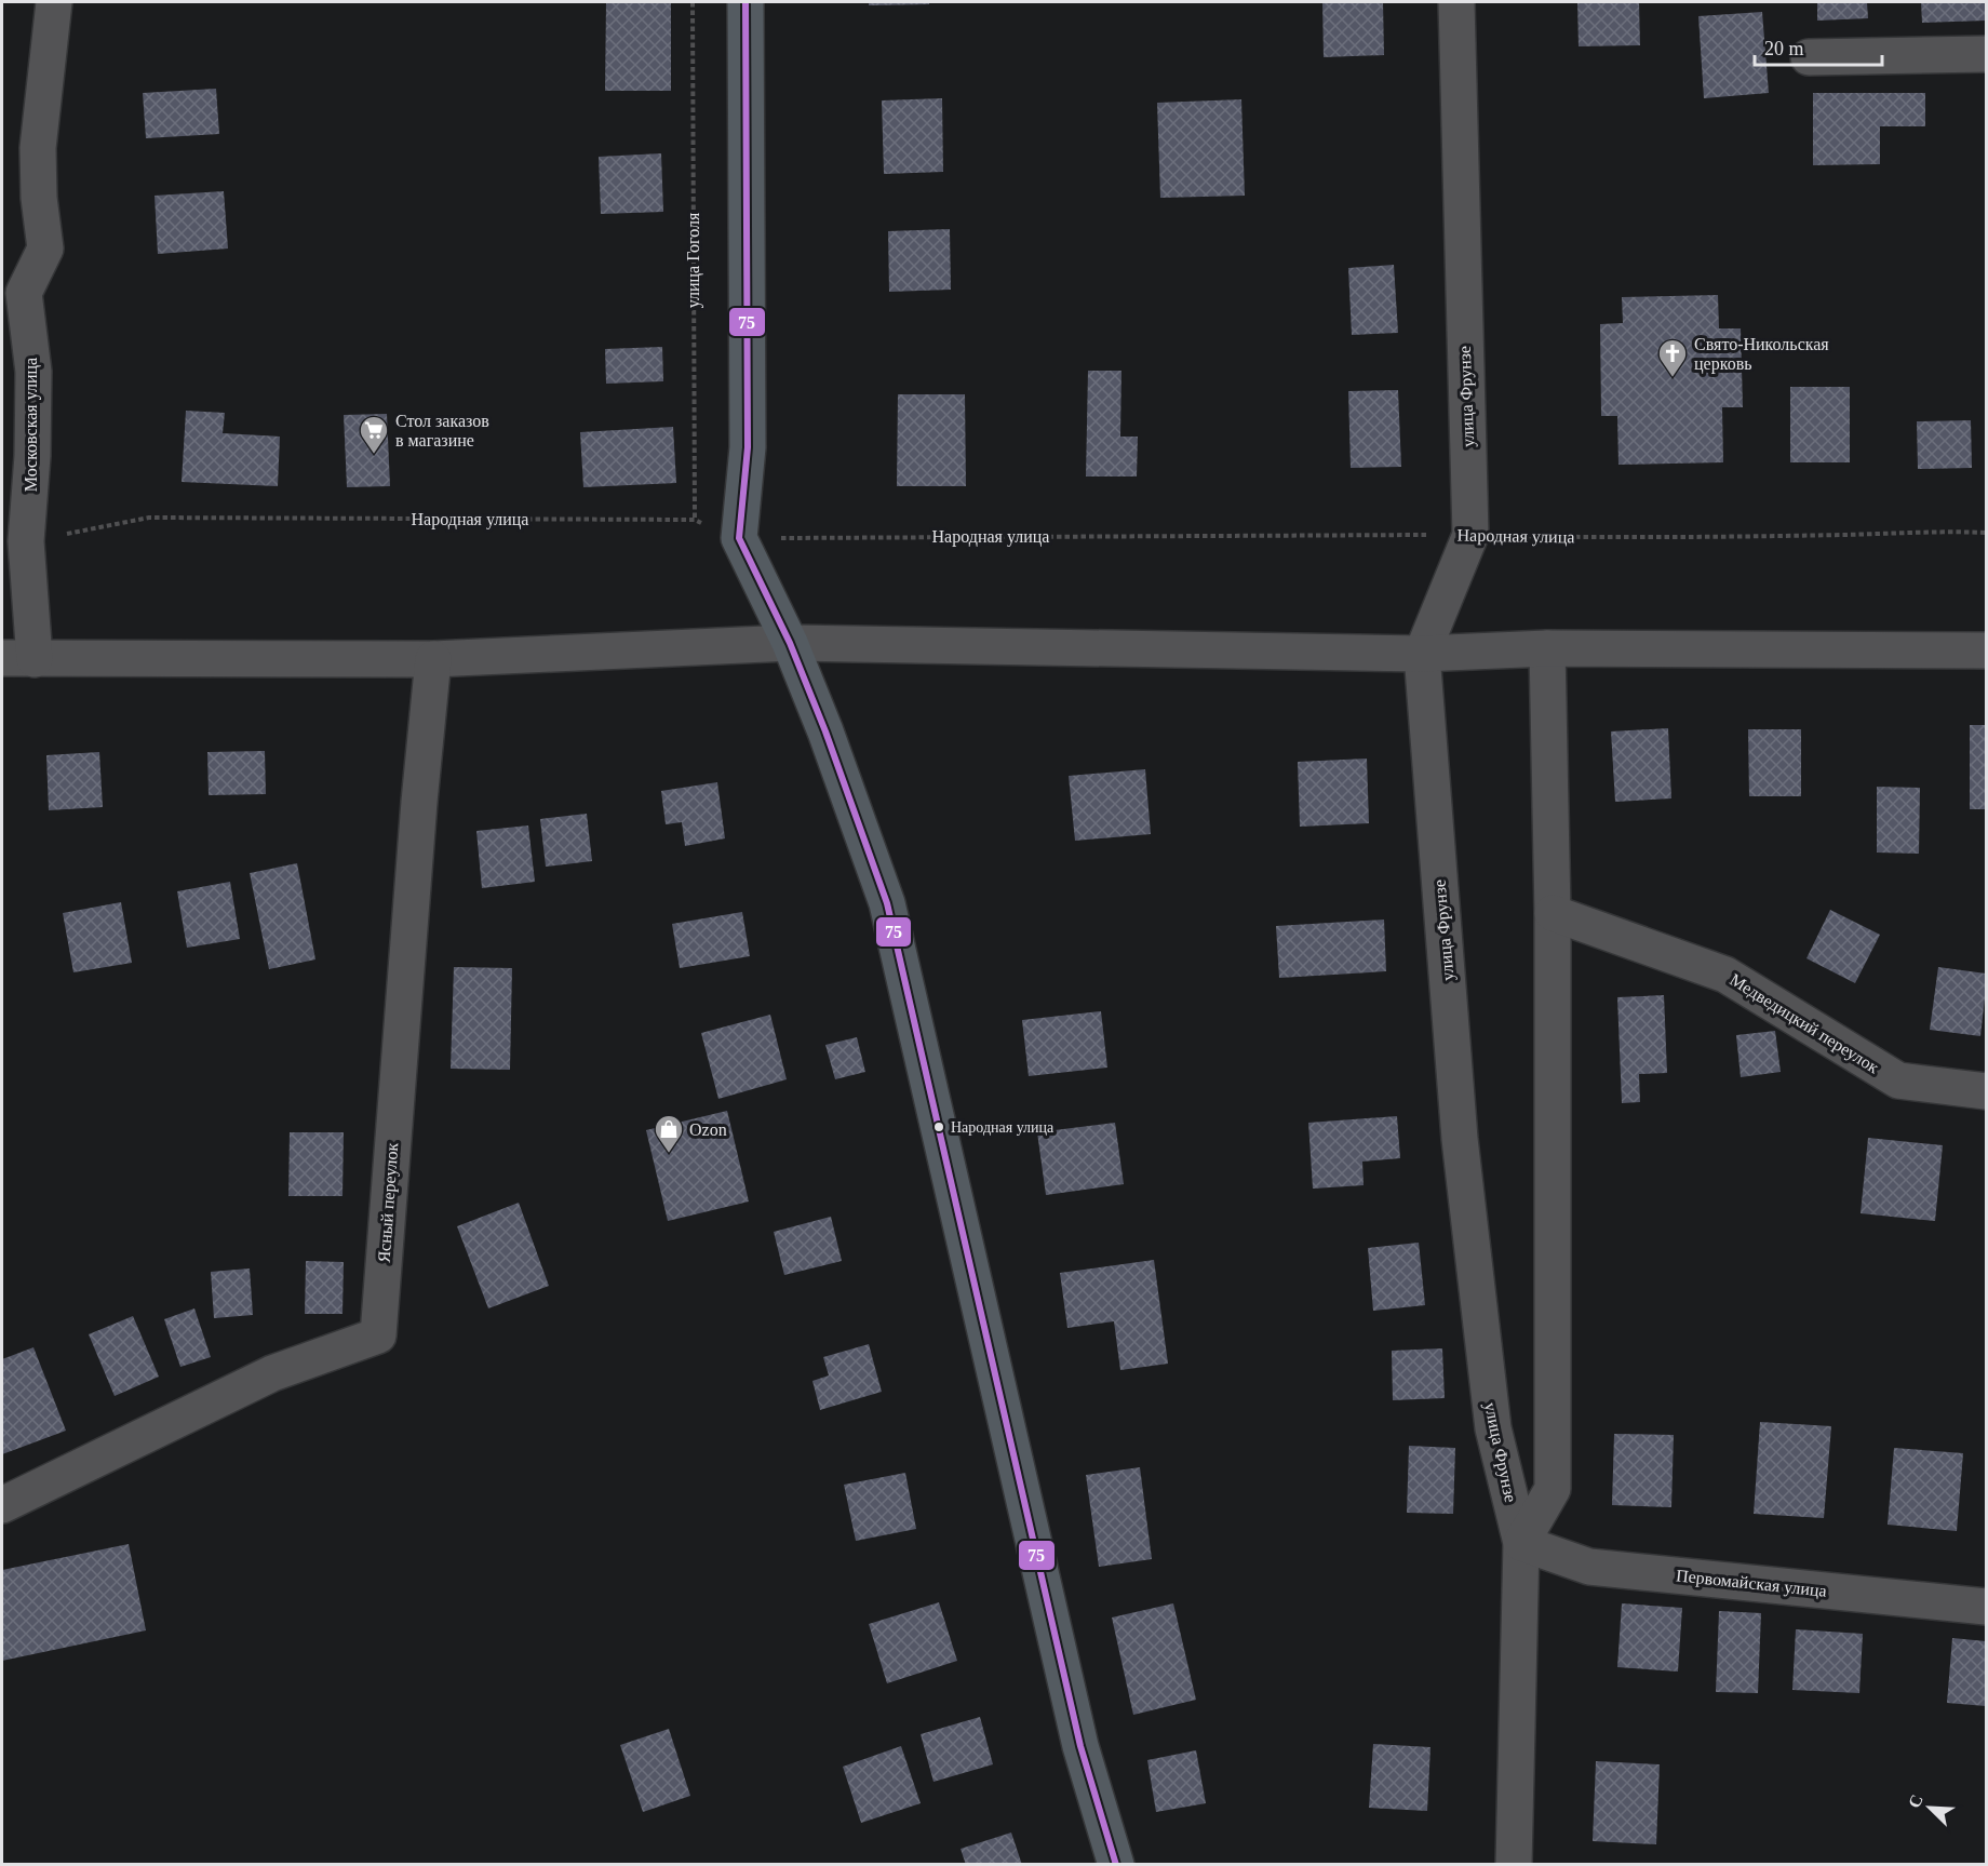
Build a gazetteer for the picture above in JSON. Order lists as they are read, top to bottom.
{
  "streets": {
    "street": [
      "улица Фрунзе",
      "Московская улица",
      "Медведицкий переулок",
      "Ясный переулок",
      "Первомайская улица"
    ],
    "path": ["улица Гоголя", "Народная улица"]
  },
  "crossings": [
    ["улица Гоголя", "Народная улица"],
    ["улица Фрунзе", "Народная улица"],
    ["улица Фрунзе", "Первомайская улица"],
    ["Московская улица", "Народная улица"]
  ],
  "places": {
    "church": ["Свято-Никольская церковь"],
    "supermarket": ["Стол заказов в магазине"],
    "other": ["Народная улица"],
    "shop": ["Ozon"]
  },
  "lines": ["transit line 75"],
  "scale_bar": "20 m",
  "north": "top left"
}
